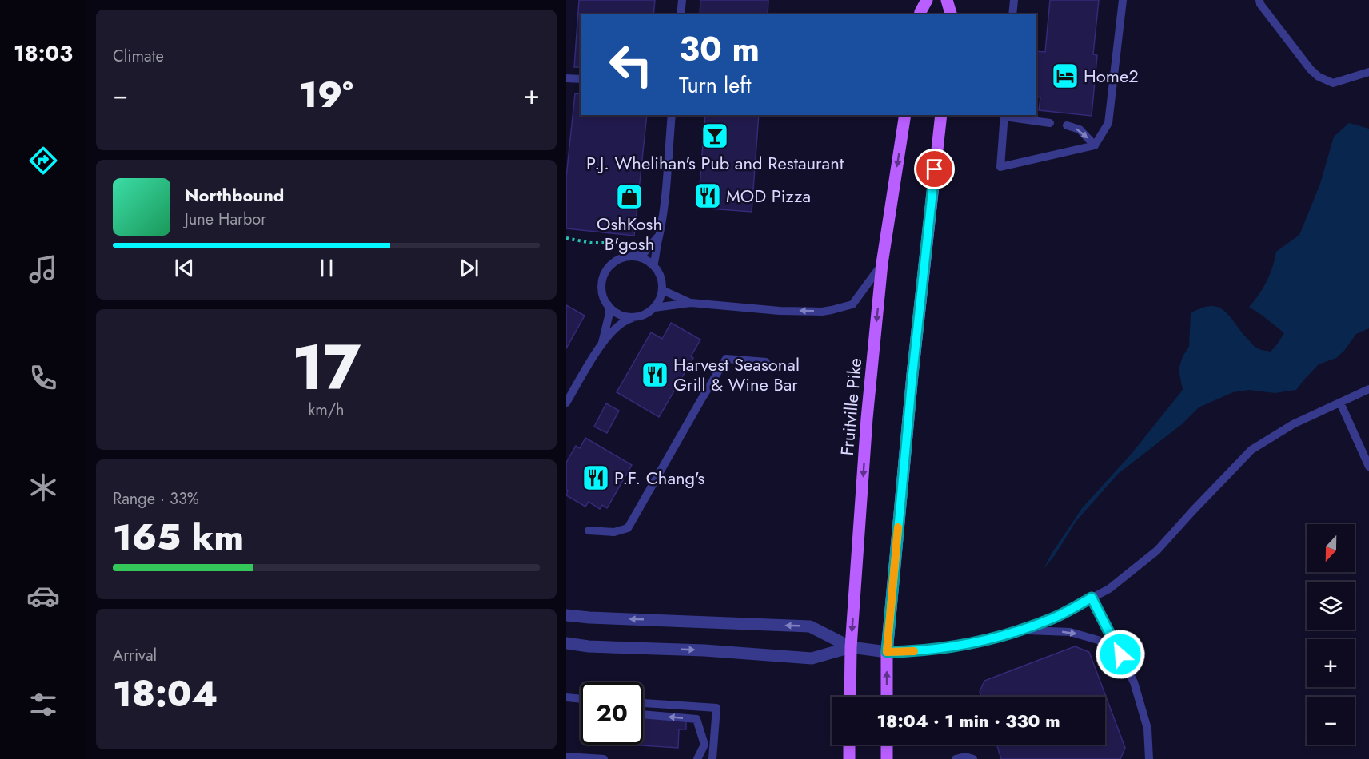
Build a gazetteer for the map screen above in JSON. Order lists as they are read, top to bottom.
{
  "streets": {
    "main road": ["Fruitville Pike"]
  },
  "places": {
    "hotel": ["Home2"],
    "bar": ["P.J. Whelihan's Pub and Restaurant"],
    "restaurant": ["MOD Pizza", "Harvest Seasonal Grill & Wine Bar", "P.F. Chang's"],
    "shop": ["OshKosh B'gosh"]
  },
  "north": "bottom",
  "page": {
    "tabs": "18:03",
    "tile": [
      "Climate",
      ["17", "km/h"],
      ["Range · 33%", "165 km"],
      ["Arrival", "18:04"]
    ],
    "turn": ["30 m", "Turn left"],
    "heat": ["−", "19°", "+"],
    "song": ["Northbound", "June Harbor"],
    "map_buttons": ["+", "−"],
    "limit": "20",
    "trip": "18:04 · 1 min · 330 m"
  }
}
